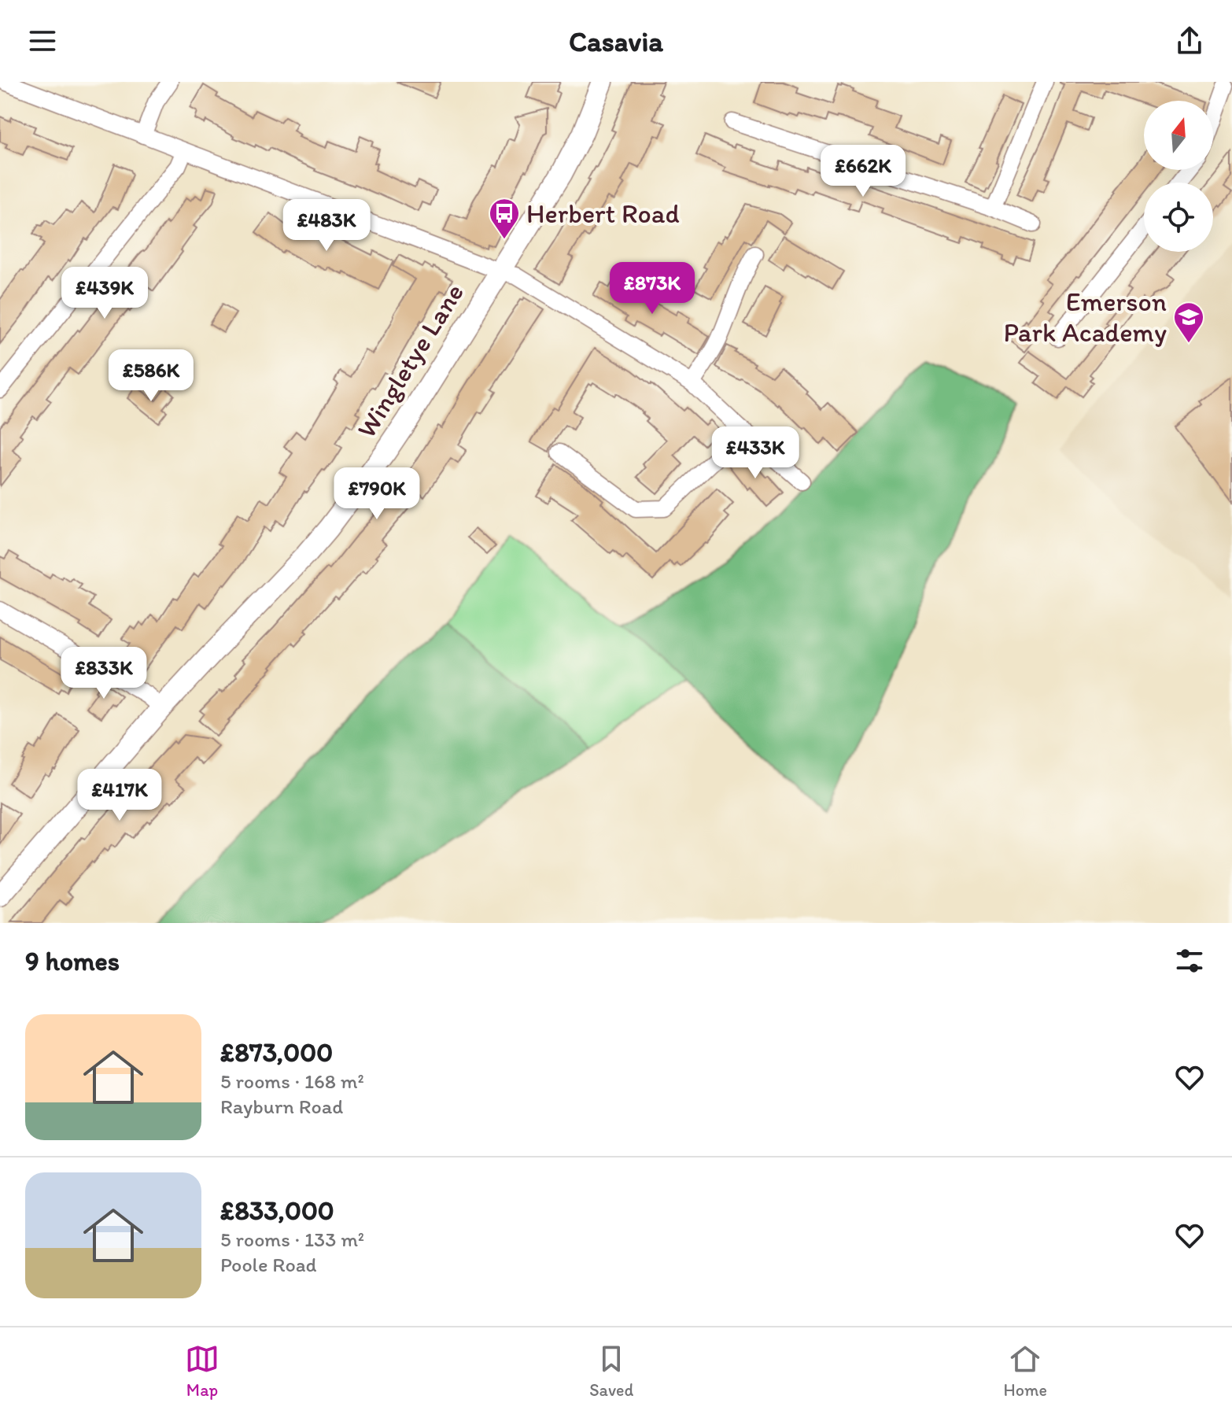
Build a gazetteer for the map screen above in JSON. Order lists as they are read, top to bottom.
{
  "streets": {
    "street": ["Wingletye Lane"]
  },
  "places": {
    "bus stop": ["Herbert Road"],
    "school or university": ["Emerson Park Academy"]
  },
  "north": "top",
  "page": {
    "header": "Casavia",
    "price": [
      "£662K",
      "£483K",
      "£873K",
      "£439K",
      "£586K",
      "£433K",
      "£790K",
      "£833K",
      "£417K"
    ],
    "heading": "9 homes",
    "list": [
      {
        "name": "£873,000",
        "note": "5 rooms · 168 m² · Rayburn Road"
      },
      {
        "name": "£833,000",
        "note": "5 rooms · 133 m² · Poole Road"
      }
    ],
    "tabs": ["Map", "Saved", "Home"]
  }
}
